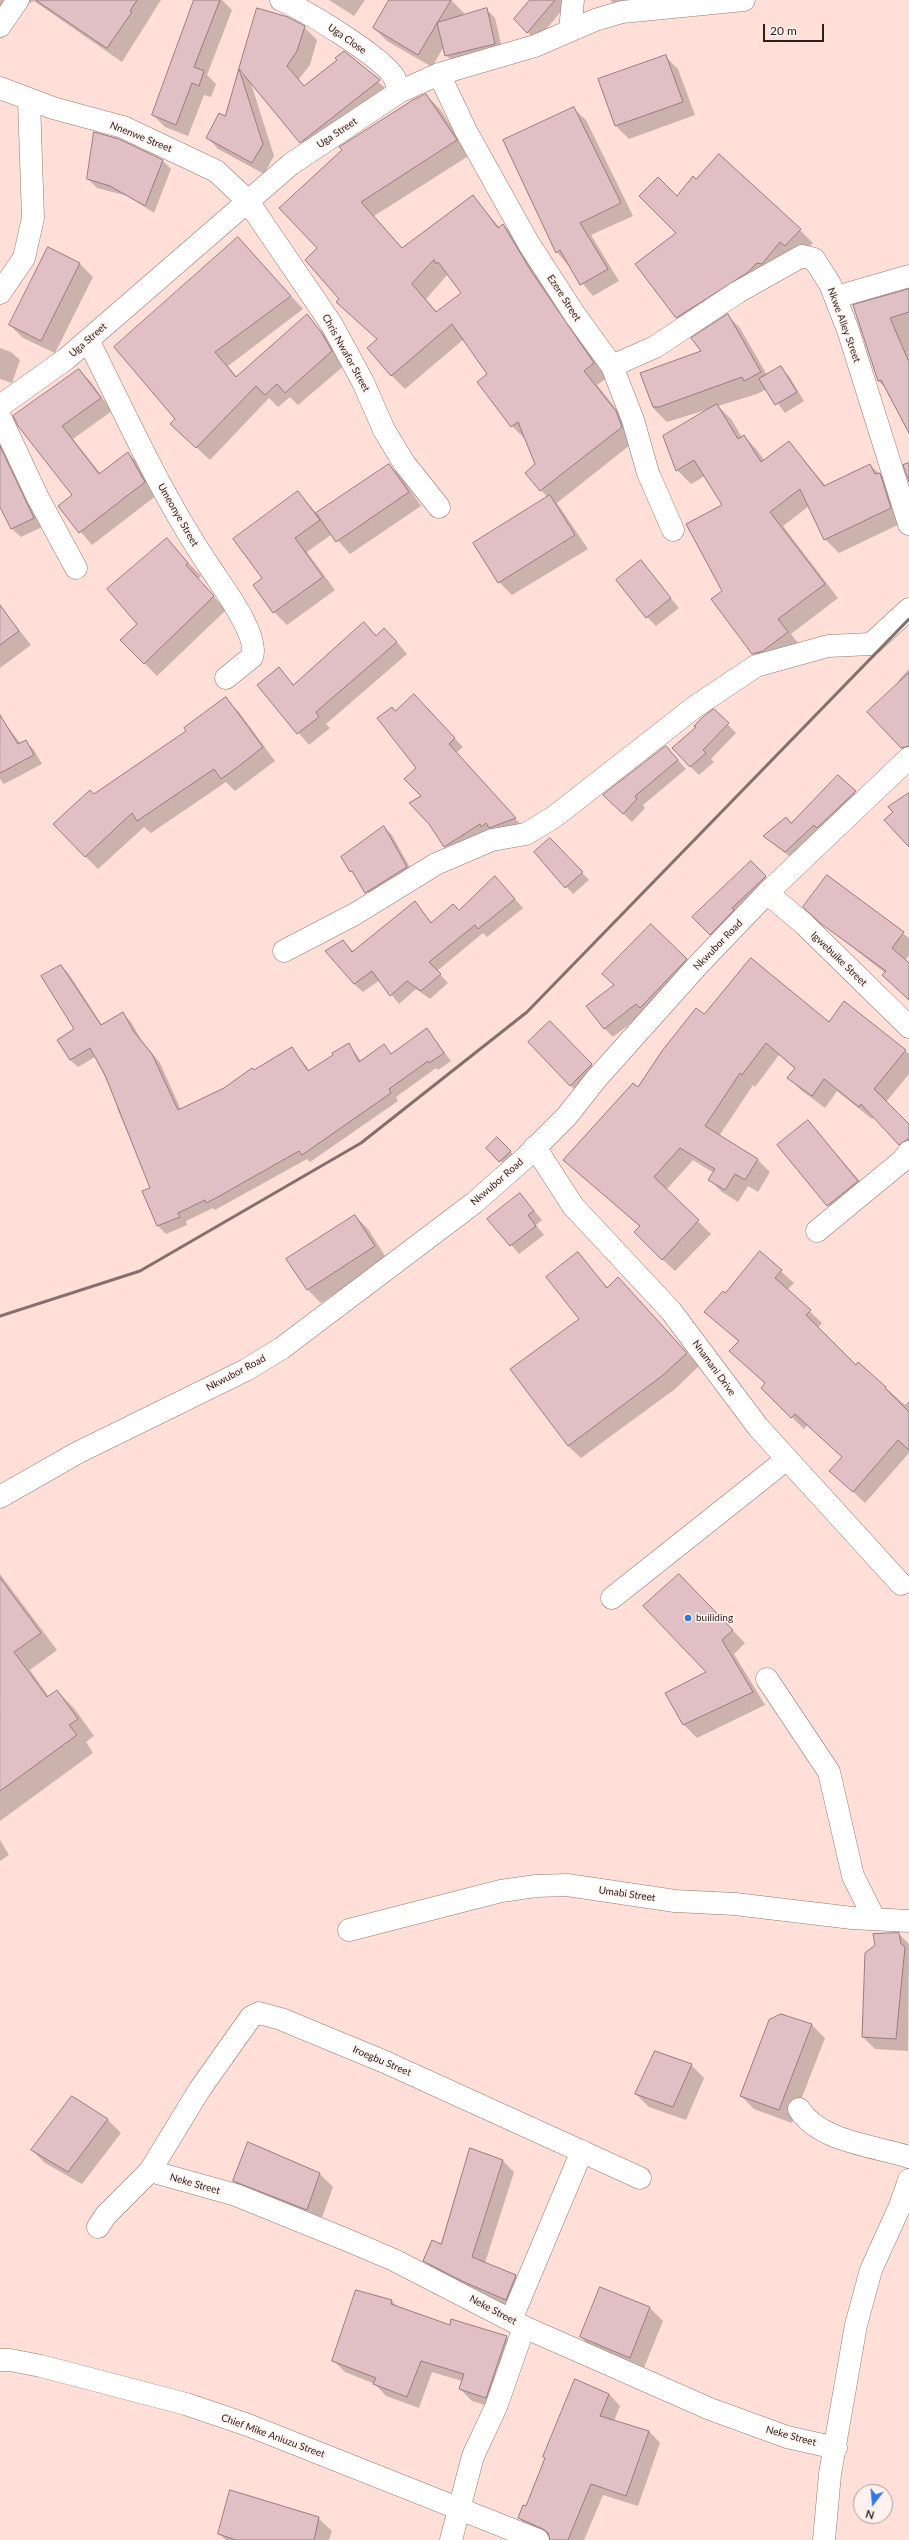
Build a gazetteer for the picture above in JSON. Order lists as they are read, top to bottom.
{
  "streets": {
    "street": [
      "Uga Close",
      "Uga Street",
      "Nnenwe Street",
      "Ezere Street",
      "Nkwe Alley Street",
      "Chris Nwafor Street",
      "Umeonye Street",
      "Nkwubor Road",
      "Igwebuike Street",
      "Nnamani Drive",
      "Umabi Street",
      "Iroegbu Street",
      "Neke Street",
      "Chief Mike Aniuzu Street"
    ]
  },
  "crossings": [
    ["Uga Close", "Uga Street"],
    ["Uga Street", "Nnenwe Street"],
    ["Uga Street", "Ezere Street"],
    ["Uga Street", "Chris Nwafor Street"],
    ["Uga Street", "Umeonye Street"],
    ["Nnenwe Street", "Chris Nwafor Street"],
    ["Ezere Street", "Nkwe Alley Street"],
    ["Nkwubor Road", "Igwebuike Street"],
    ["Nkwubor Road", "Nnamani Drive"],
    ["Iroegbu Street", "Neke Street"]
  ],
  "places": ["builiding"],
  "scale_bar": "20 m",
  "north": "bottom"
}
